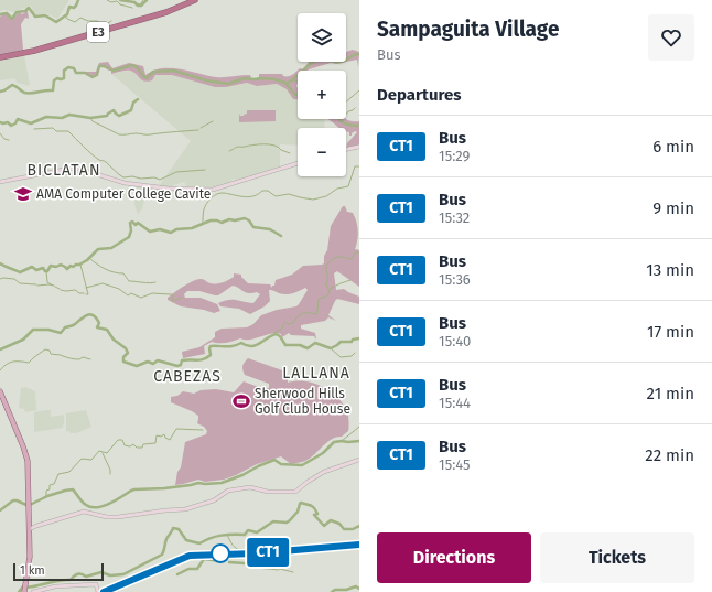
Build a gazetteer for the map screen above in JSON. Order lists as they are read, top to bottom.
{
  "streets": {
    "highway": ["E3"]
  },
  "districts": ["BICLATAN", "LALLANA", "CABEZAS"],
  "places": {
    "school or university": ["AMA Computer College Cavite"],
    "sports": ["Sherwood Hills Golf Club House"]
  },
  "lines": ["bus line CT1"],
  "scale_bar": "1 km",
  "page": {
    "on_map": "CT1",
    "heading": [
      ["Sampaguita Village", "Bus"],
      "Departures"
    ],
    "map_buttons": ["+", "−"],
    "list": [
      {
        "mark": "CT1",
        "name": "Bus",
        "note": "15:29",
        "value": "6 min"
      },
      {
        "mark": "CT1",
        "name": "Bus",
        "note": "15:32",
        "value": "9 min"
      },
      {
        "mark": "CT1",
        "name": "Bus",
        "note": "15:36",
        "value": "13 min"
      },
      {
        "mark": "CT1",
        "name": "Bus",
        "note": "15:40",
        "value": "17 min"
      },
      {
        "mark": "CT1",
        "name": "Bus",
        "note": "15:44",
        "value": "21 min"
      },
      {
        "mark": "CT1",
        "name": "Bus",
        "note": "15:45",
        "value": "22 min"
      }
    ],
    "buttons": ["Directions", "Tickets"],
    "scale": "1 km"
  }
}
